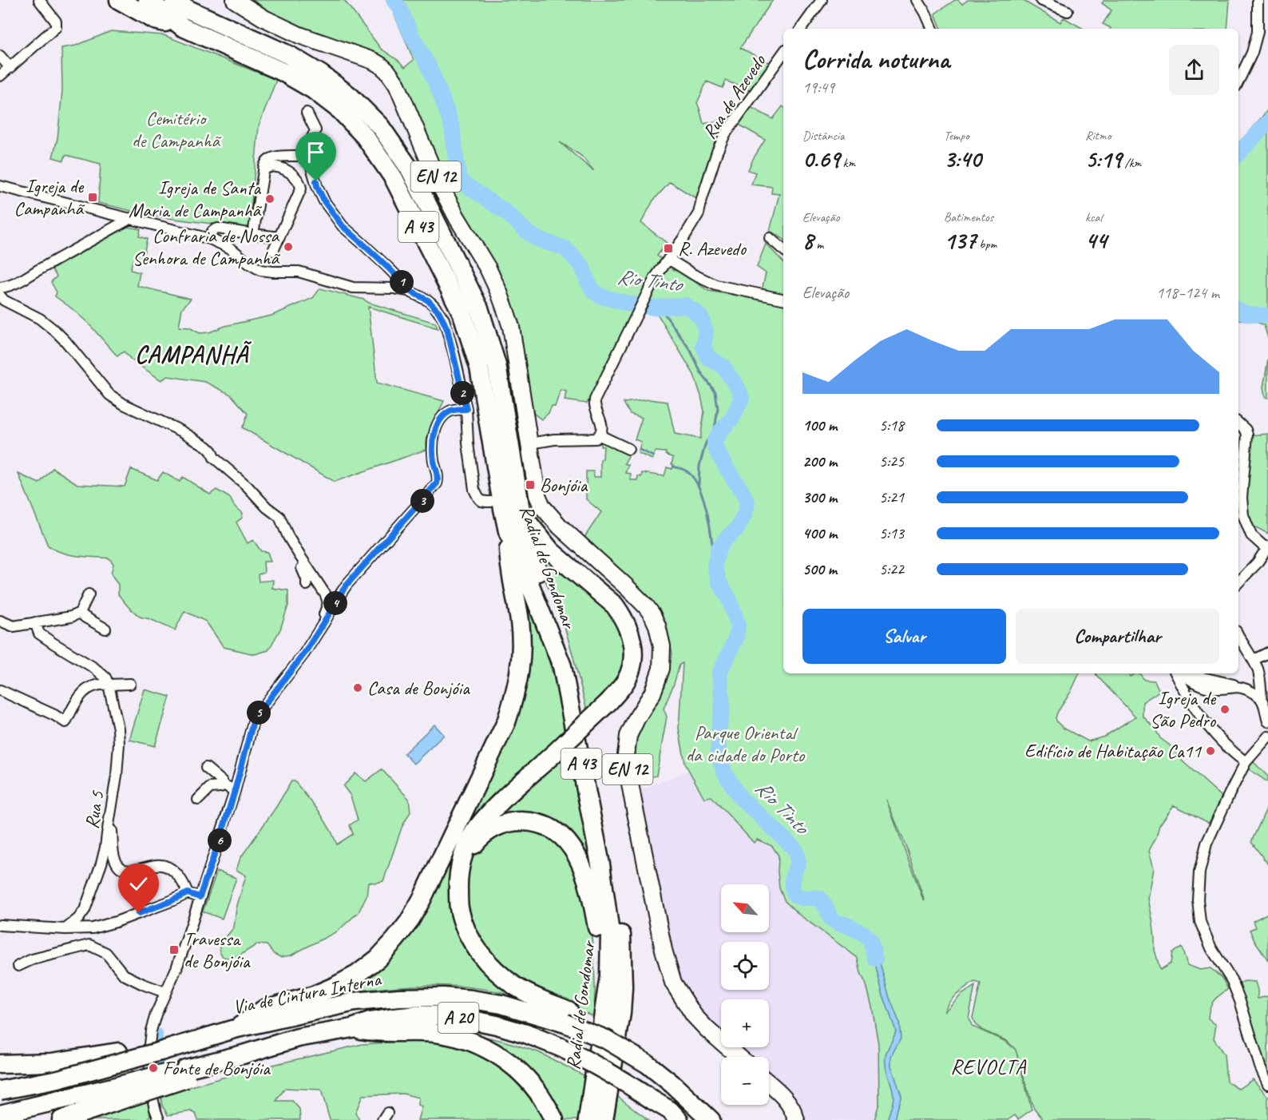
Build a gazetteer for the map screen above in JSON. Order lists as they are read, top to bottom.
{
  "streets": {
    "highway": [
      "A 43",
      "Radial de Gondomar",
      "Via de Cintura Interna",
      "A 20"
    ],
    "main road": ["EN 12"],
    "street": ["Rua de Azevedo", "Rua 5"]
  },
  "districts": ["CAMPANHÃ", "REVOLTA"],
  "water": ["Rio Tinto"],
  "parks": ["Cemitério de Campanhã", "Parque Oriental da cidade do Porto"],
  "places": {
    "transit": [
      "Igreja de Campanhã",
      "R. Azevedo",
      "Bonjóia",
      "Travessa de Bonjóia"
    ],
    "other": [
      "Igreja de Santa Maria de Campanhã",
      "Confraria de Nossa Senhora de Campanhã",
      "Casa de Bonjóia",
      "Igreja de São Pedro",
      "Edifício de Habitação Ca11",
      "Fonte de Bonjóia"
    ]
  },
  "north": "top left",
  "page": {
    "heading": ["Corrida noturna", "19:49"],
    "stats": [
      ["Distância", "0.69 km"],
      ["Tempo", "3:40"],
      ["Ritmo", "5:19 /km"],
      ["Elevação", "8 m"],
      ["Batimentos", "137 bpm"],
      ["kcal", "44"]
    ],
    "pins": [
      "1",
      "2",
      "3",
      "4",
      "5",
      "6"
    ],
    "chart": ["Elevação", "118–124 m"],
    "list": [
      {
        "name": "100 m",
        "note": "5:18"
      },
      {
        "name": "200 m",
        "note": "5:25"
      },
      {
        "name": "300 m",
        "note": "5:21"
      },
      {
        "name": "400 m",
        "note": "5:13"
      },
      {
        "name": "500 m",
        "note": "5:22"
      }
    ],
    "buttons": ["Salvar", "Compartilhar"],
    "map_buttons": ["+", "−"]
  }
}
